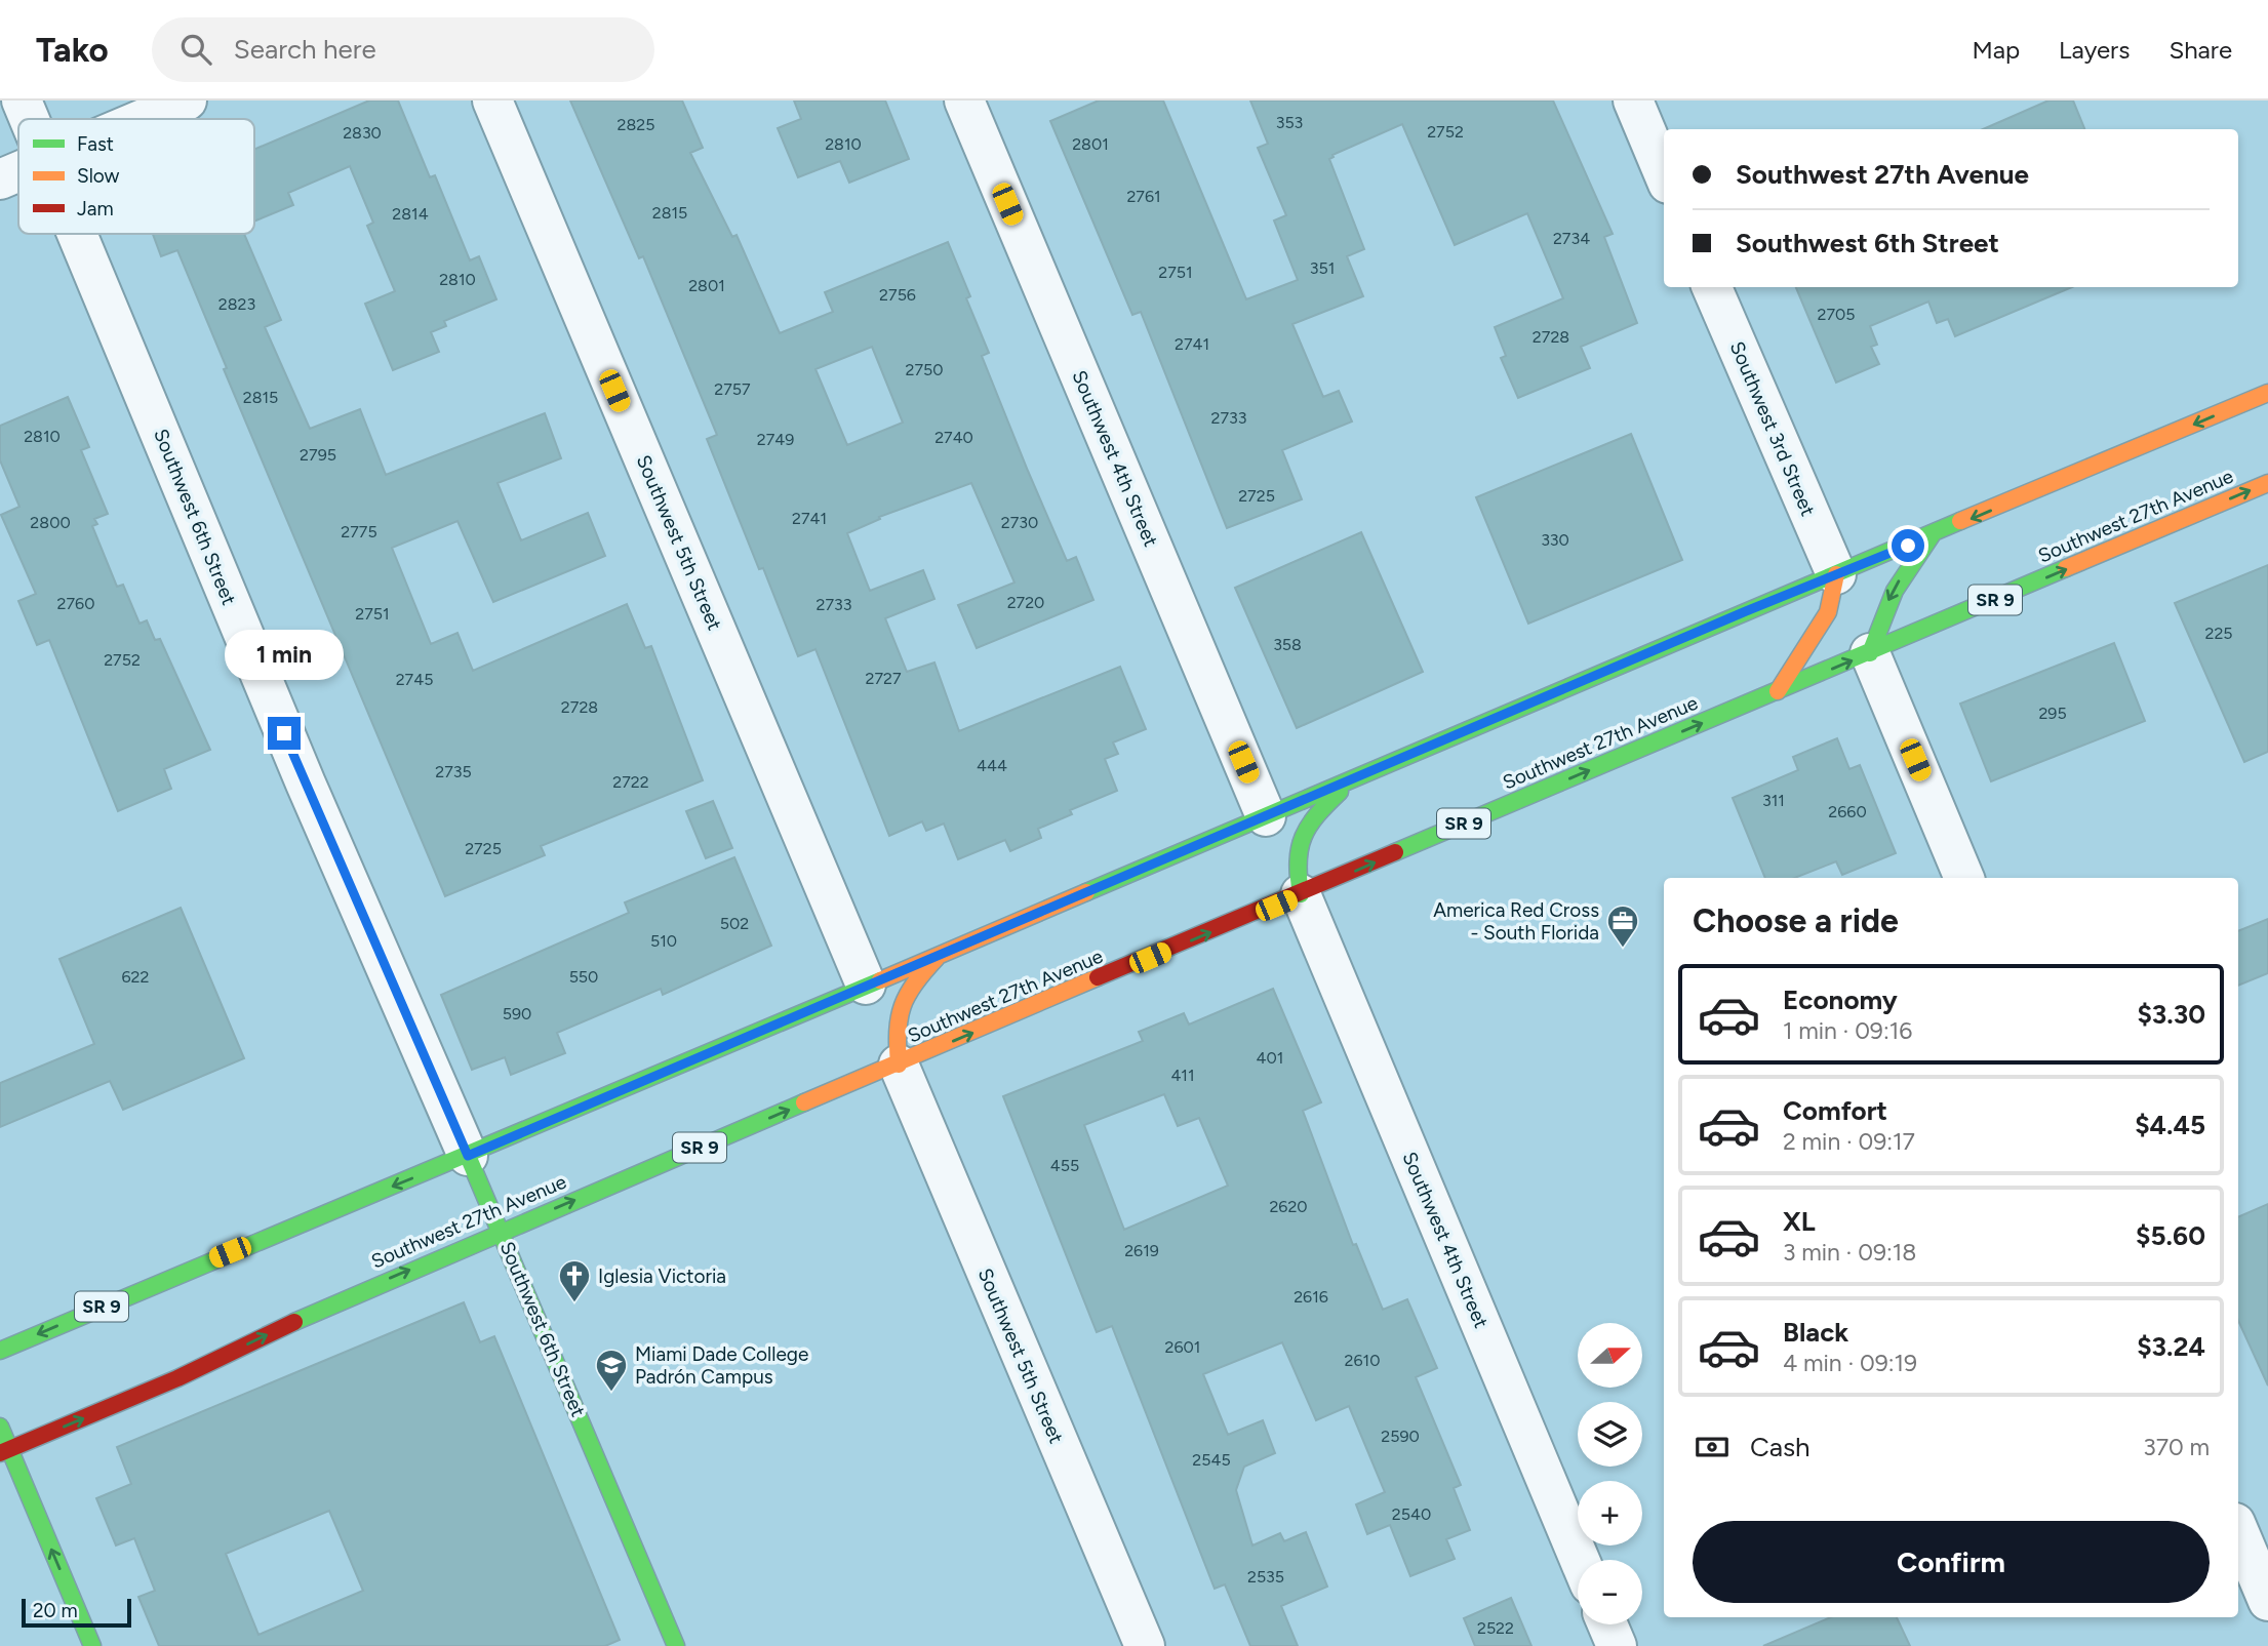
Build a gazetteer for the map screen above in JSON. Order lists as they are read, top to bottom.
{
  "streets": {
    "main road": ["Southwest 27th Avenue", "Southwest 6th Street", "SR 9"],
    "street": ["Southwest 3rd Street", "Southwest 4th Street", "Southwest 5th Street"]
  },
  "crossings": [
    ["Southwest 3rd Street", "SR 9"],
    ["Southwest 4th Street", "Southwest 27th Avenue"],
    ["Southwest 4th Street", "SR 9"],
    ["Southwest 27th Avenue", "Southwest 6th Street"],
    ["Southwest 27th Avenue", "Southwest 5th Street"],
    ["Southwest 6th Street", "SR 9"],
    ["Southwest 5th Street", "SR 9"]
  ],
  "places": {
    "office": ["America Red Cross - South Florida"],
    "church": ["Iglesia Victoria"],
    "school or university": ["Miami Dade College Padrón Campus"]
  },
  "house_numbers": [
    "353",
    "2825",
    "2752",
    "2830",
    "2810",
    "2801",
    "2761",
    "2815",
    "2814",
    "2734",
    "351",
    "2751",
    "2810",
    "2801",
    "2756",
    "2823",
    "2705",
    "2728",
    "2741",
    "2750",
    "2757",
    "2815",
    "2733",
    "2810",
    "2740",
    "2749",
    "2795",
    "2725",
    "2741",
    "2800",
    "2730",
    "2775",
    "330",
    "2720",
    "2760",
    "2733",
    "2751",
    "225",
    "358",
    "2752",
    "2727",
    "2745",
    "2728",
    "295",
    "444",
    "2735",
    "2722",
    "311",
    "2660",
    "2725",
    "502",
    "510",
    "622",
    "550",
    "590",
    "401",
    "411",
    "455",
    "2620",
    "2619",
    "2616",
    "2601",
    "2610",
    "2590",
    "2545",
    "2540",
    "2535",
    "2522"
  ],
  "legend": ["Fast", "Slow", "Jam"],
  "scale_bar": "20 m",
  "north": "right",
  "page": {
    "header": "Tako",
    "search": "Search here",
    "nav": ["Map", "Layers", "Share"],
    "banner": ["Southwest 27th Avenue", "Southwest 6th Street"],
    "bubble": "1 min",
    "heading": "Choose a ride",
    "list": [
      {
        "name": "Economy",
        "note": "1 min · 09:16",
        "value": "$3.30"
      },
      {
        "name": "Comfort",
        "note": "2 min · 09:17",
        "value": "$4.45"
      },
      {
        "name": "XL",
        "note": "3 min · 09:18",
        "value": "$5.60"
      },
      {
        "name": "Black",
        "note": "4 min · 09:19",
        "value": "$3.24"
      }
    ],
    "map_buttons": ["+", "−"],
    "pay": ["Cash", "370 m"],
    "buttons": "Confirm",
    "scale": "20 m"
  }
}
